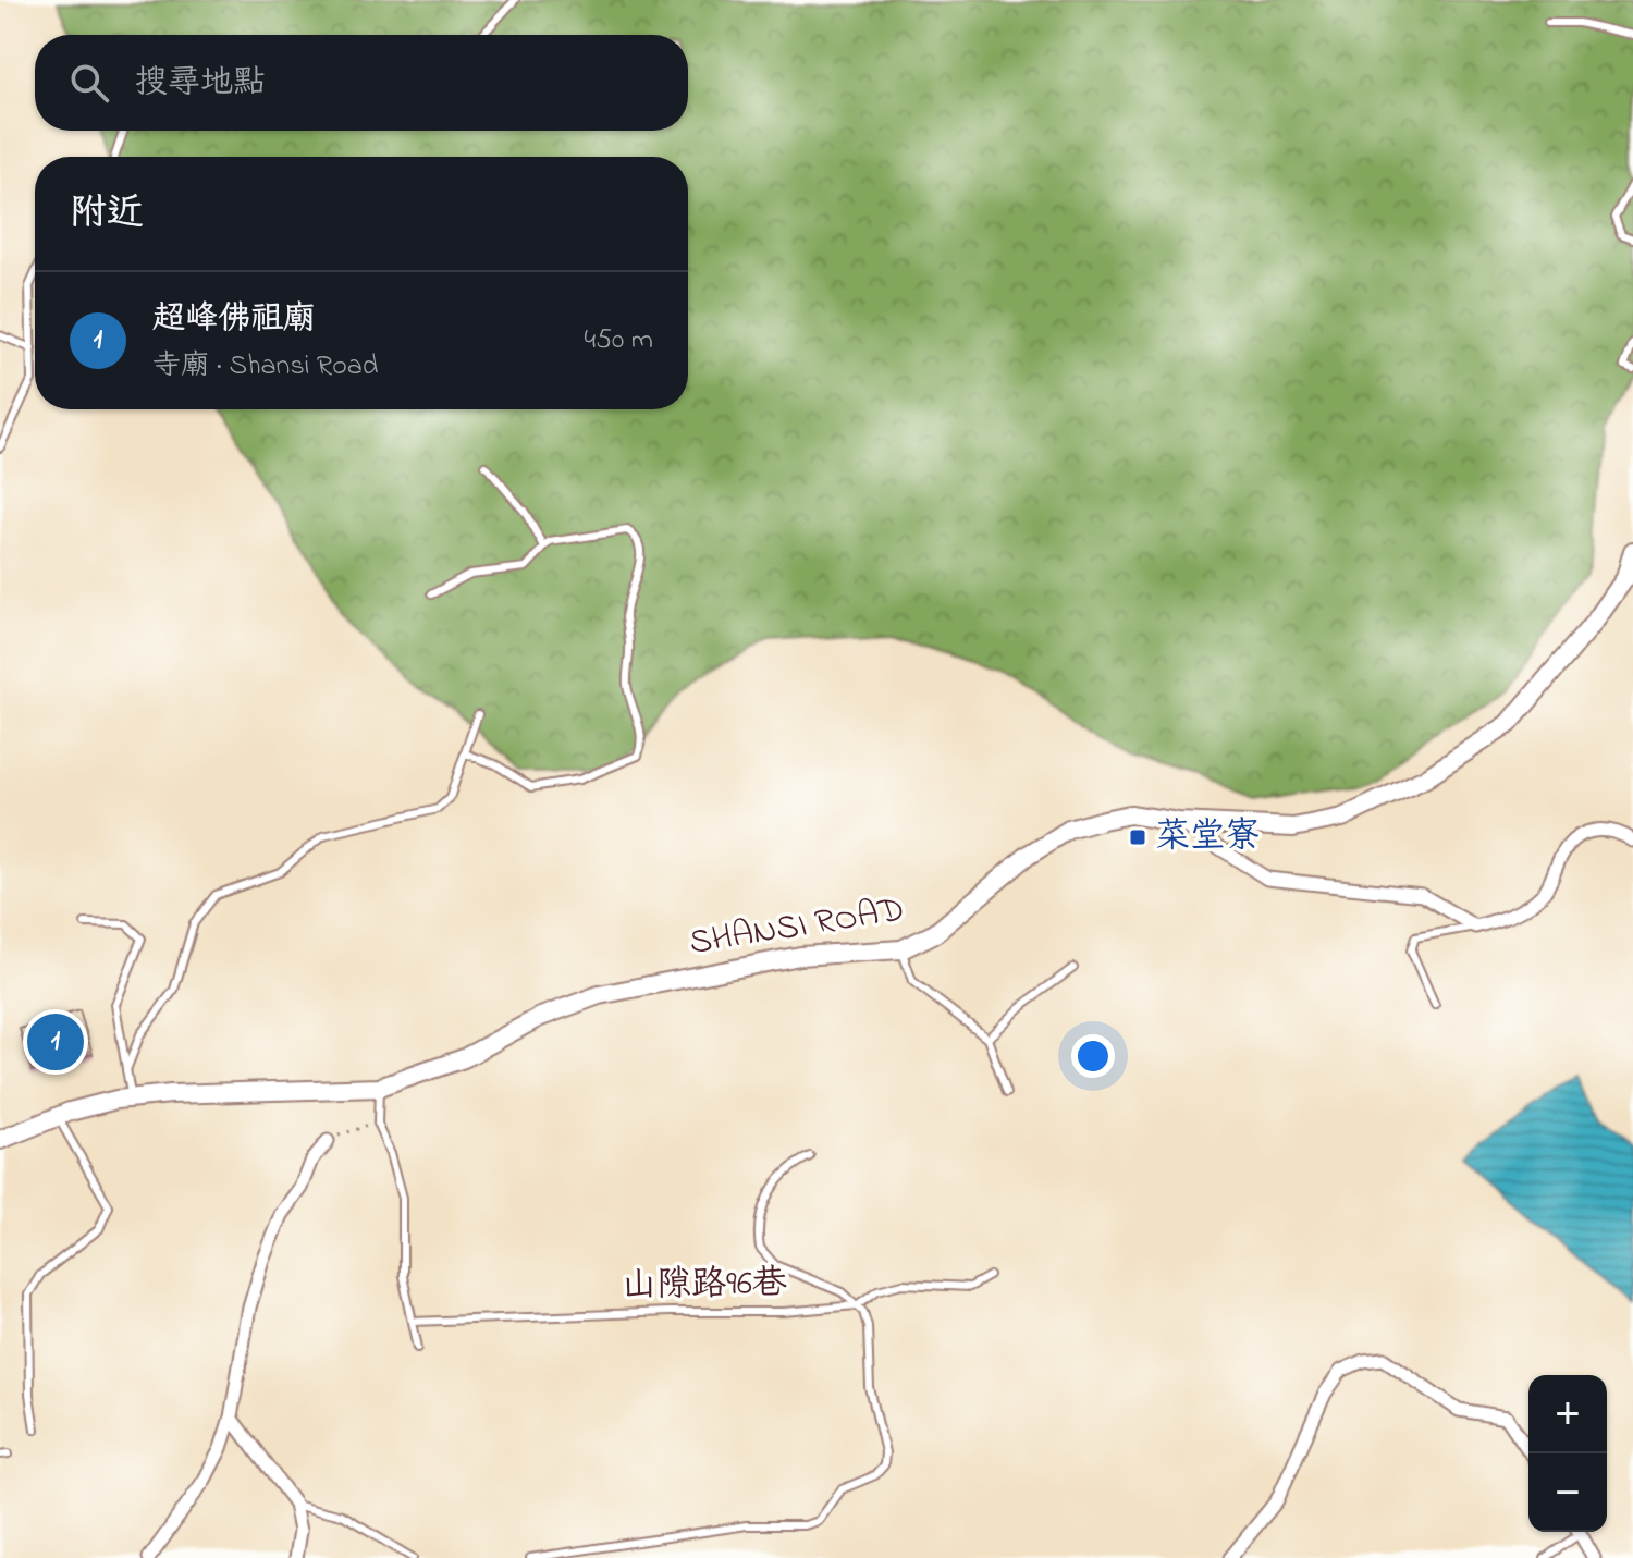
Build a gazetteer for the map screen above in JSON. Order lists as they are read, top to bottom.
{
  "streets": {
    "street": ["SHANSI ROAD"],
    "lane": ["山隙路96巷"]
  },
  "places": {
    "transit": ["菜堂寮"]
  },
  "page": {
    "search": "搜尋地點",
    "heading": "附近",
    "list": [
      {
        "mark": "1",
        "name": "超峰佛祖廟",
        "note": "寺廟 · Shansi Road",
        "value": "450 m"
      }
    ],
    "pins": "1",
    "map_buttons": ["+", "−"]
  }
}
